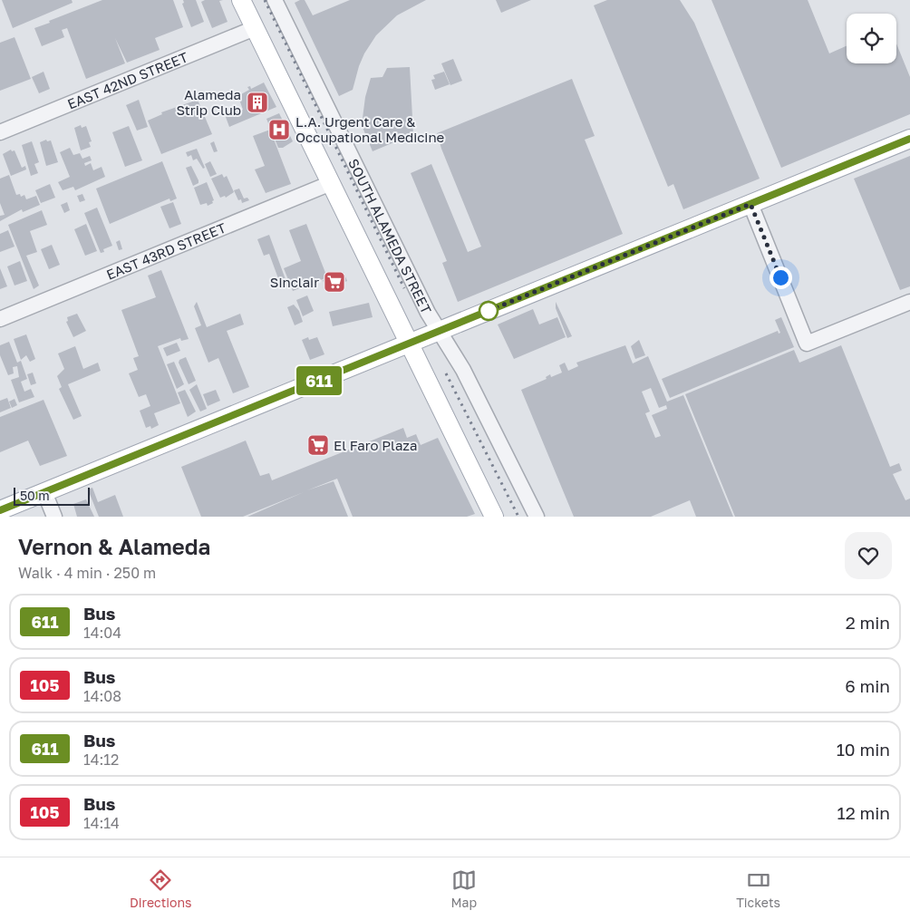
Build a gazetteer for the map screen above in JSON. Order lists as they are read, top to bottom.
{
  "streets": {
    "street": ["EAST 42ND STREET", "SOUTH ALAMEDA STREET", "EAST 43RD STREET"]
  },
  "places": {
    "building": ["Alameda Strip Club"],
    "hospital": ["L.A. Urgent Care & Occupational Medicine"],
    "supermarket": ["Sinclair", "El Faro Plaza"]
  },
  "lines": ["bus line 611"],
  "scale_bar": "50 m",
  "page": {
    "on_map": "611",
    "scale": "50 m",
    "heading": ["Vernon & Alameda", "Walk · 4 min · 250 m"],
    "list": [
      {
        "mark": "611",
        "name": "Bus",
        "note": "14:04",
        "value": "2 min"
      },
      {
        "mark": "105",
        "name": "Bus",
        "note": "14:08",
        "value": "6 min"
      },
      {
        "mark": "611",
        "name": "Bus",
        "note": "14:12",
        "value": "10 min"
      },
      {
        "mark": "105",
        "name": "Bus",
        "note": "14:14",
        "value": "12 min"
      }
    ],
    "tabs": ["Directions", "Map", "Tickets"]
  }
}
